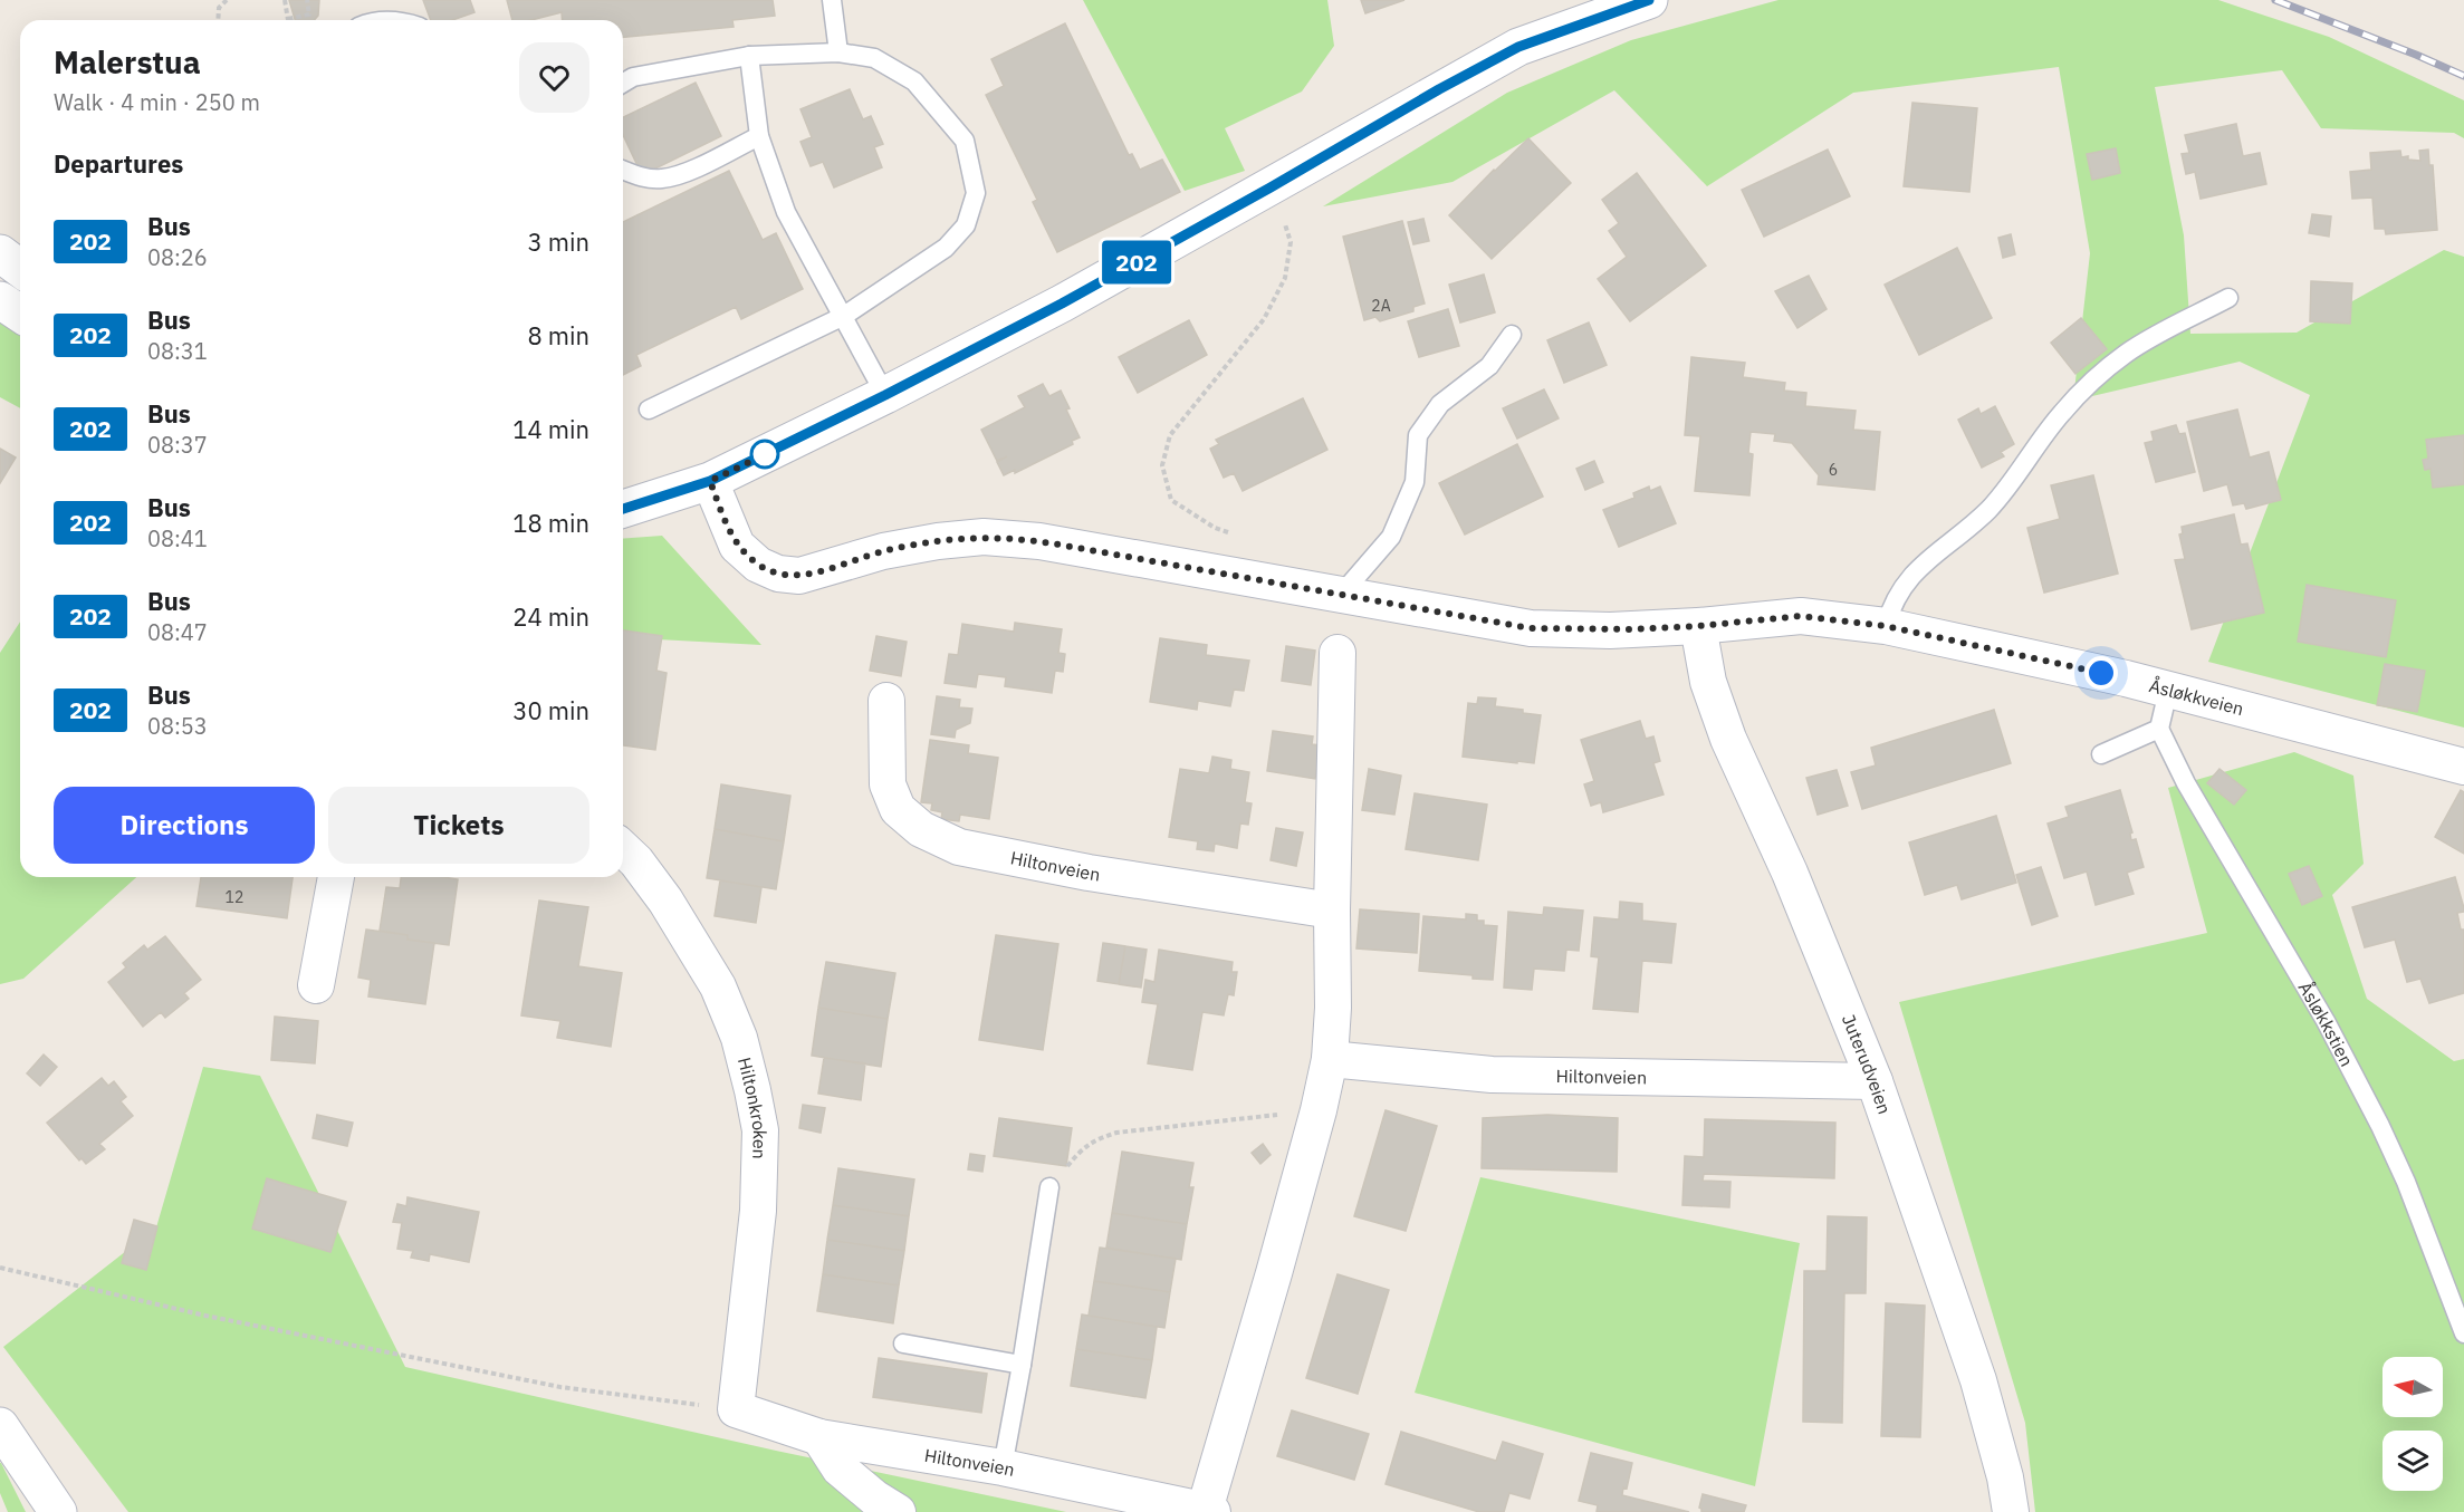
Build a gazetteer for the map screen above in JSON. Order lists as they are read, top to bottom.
{
  "streets": {
    "street": [
      "Åsløkkveien",
      "Hiltonveien",
      "Juterudveien",
      "Hiltonkroken"
    ],
    "lane": ["Åsløkkstien"]
  },
  "crossings": [
    ["Åsløkkveien", "Juterudveien"],
    ["Hiltonveien", "Juterudveien"],
    ["Hiltonveien", "Hiltonkroken"]
  ],
  "lines": ["bus line 202"],
  "house_numbers": ["2A", "6", "12"],
  "north": "left",
  "page": {
    "on_map": "202",
    "heading": [
      ["Malerstua", "Walk · 4 min · 250 m"],
      "Departures"
    ],
    "list": [
      {
        "mark": "202",
        "name": "Bus",
        "note": "08:26",
        "value": "3 min"
      },
      {
        "mark": "202",
        "name": "Bus",
        "note": "08:31",
        "value": "8 min"
      },
      {
        "mark": "202",
        "name": "Bus",
        "note": "08:37",
        "value": "14 min"
      },
      {
        "mark": "202",
        "name": "Bus",
        "note": "08:41",
        "value": "18 min"
      },
      {
        "mark": "202",
        "name": "Bus",
        "note": "08:47",
        "value": "24 min"
      },
      {
        "mark": "202",
        "name": "Bus",
        "note": "08:53",
        "value": "30 min"
      }
    ],
    "buttons": ["Directions", "Tickets"]
  }
}
